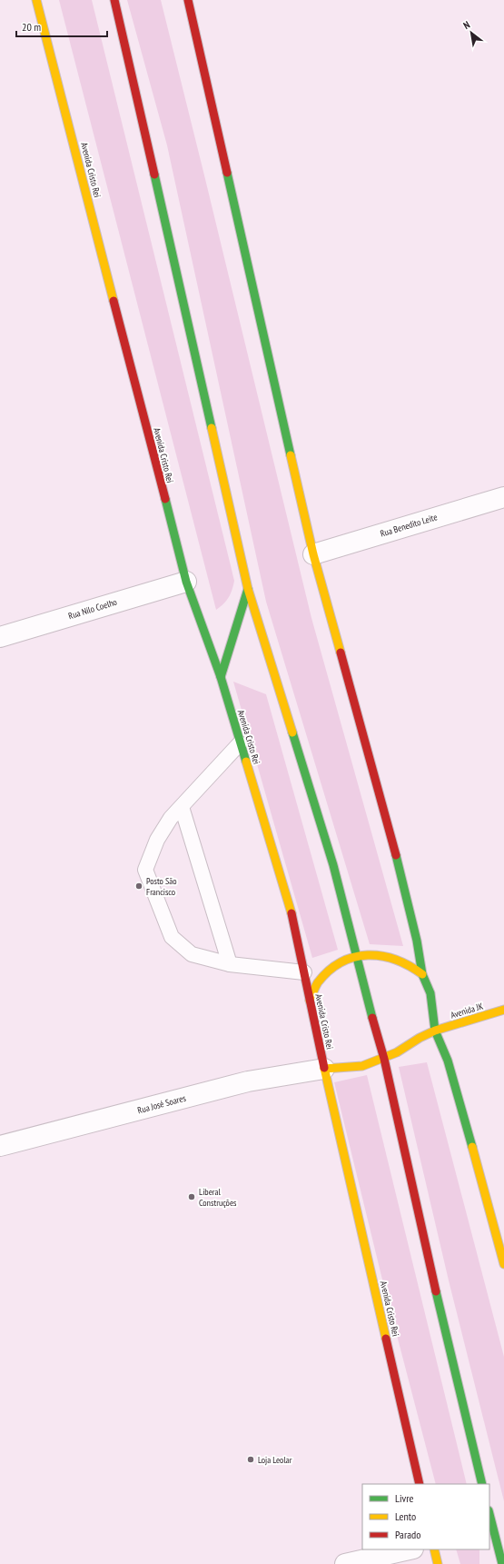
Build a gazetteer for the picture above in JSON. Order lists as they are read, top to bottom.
{
  "streets": {
    "main road": ["Avenida Cristo Rei", "Avenida JK"],
    "street": ["Rua Benedito Leite", "Rua Nilo Coelho", "Rua José Soares"]
  },
  "crossings": [
    ["Avenida Cristo Rei", "Rua Nilo Coelho"],
    ["Avenida Cristo Rei", "Avenida JK"],
    ["Avenida Cristo Rei", "Rua José Soares"],
    ["Avenida JK", "Rua José Soares"]
  ],
  "places": ["Posto São Francisco", "Liberal Construções", "Loja Leolar"],
  "legend": ["Livre", "Lento", "Parado"],
  "scale_bar": "20 m",
  "north": "top left"
}
